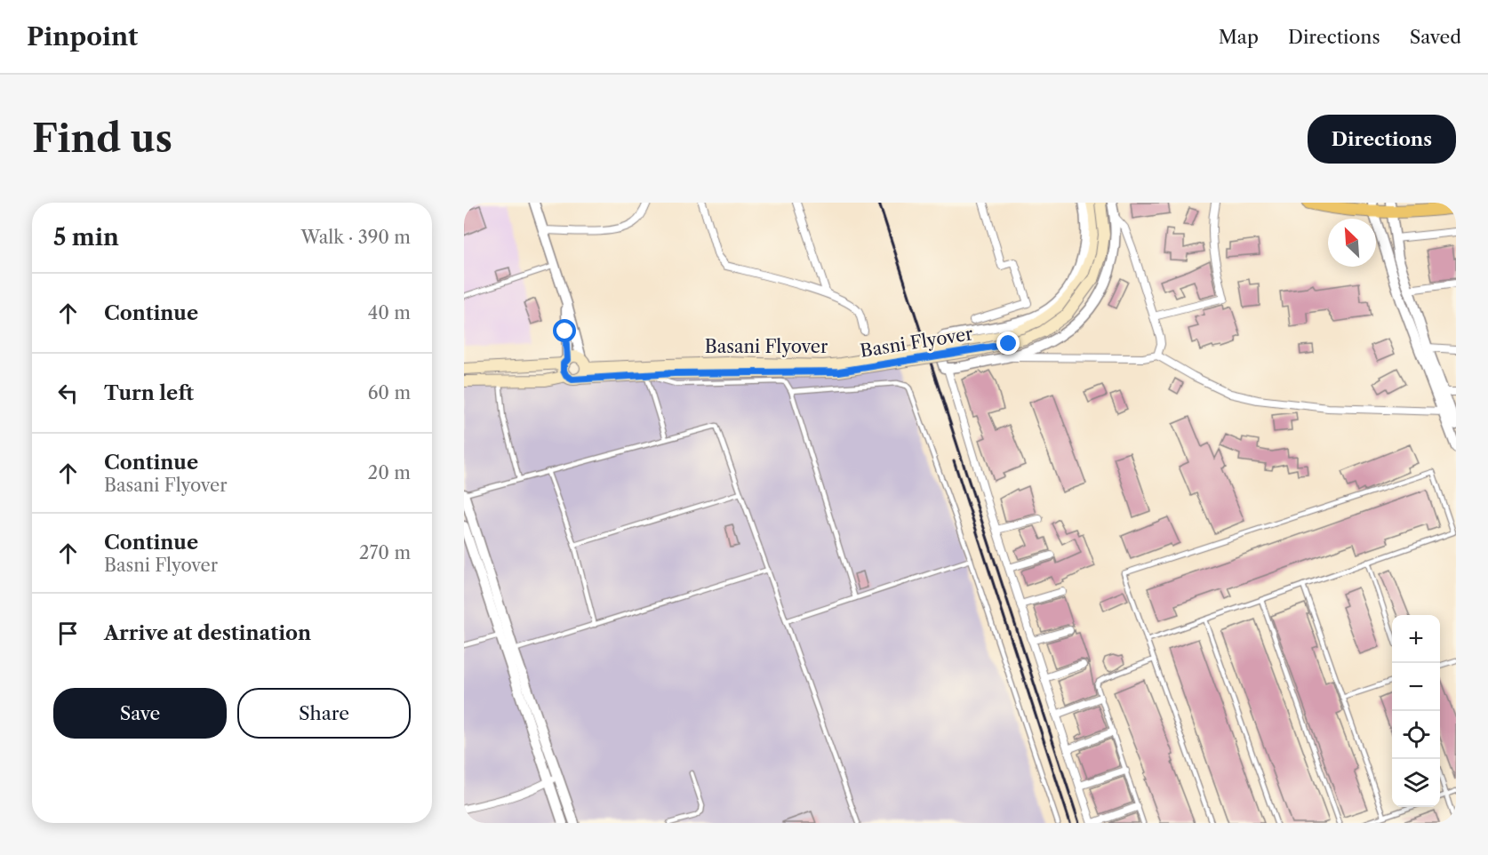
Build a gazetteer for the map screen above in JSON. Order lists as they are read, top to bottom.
{
  "streets": {
    "main road": ["Basni Flyover", "Basani Flyover"]
  },
  "crossings": [
    ["Basni Flyover", "Basani Flyover"]
  ],
  "north": "top left",
  "page": {
    "header": "Pinpoint",
    "nav": ["Map", "Directions", "Saved"],
    "buttons": [
      "Directions",
      ["Save", "Share"]
    ],
    "title": "Find us",
    "heading": ["5 min", "Walk · 390 m"],
    "list": [
      ["Continue", "40 m"],
      ["Turn left", "60 m"],
      ["Continue", "Basani Flyover", "20 m"],
      ["Continue", "Basni Flyover", "270 m"],
      "Arrive at destination"
    ],
    "map_buttons": ["+", "−"]
  }
}
